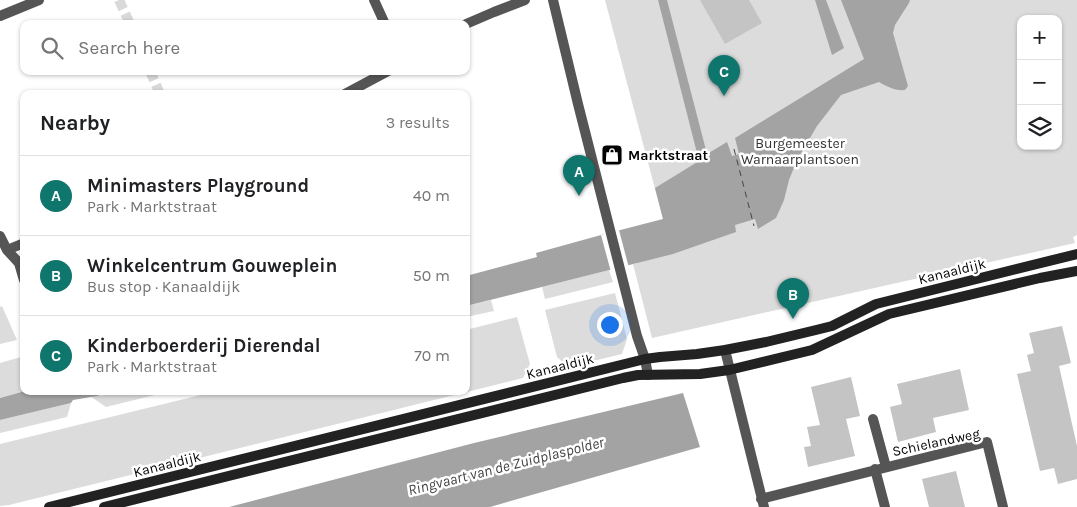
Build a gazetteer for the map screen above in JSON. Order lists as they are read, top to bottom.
{
  "streets": {
    "main road": ["Kanaaldijk"],
    "street": ["Schielandweg"]
  },
  "crossings": [
    ["Kanaaldijk", "Schielandweg"]
  ],
  "water": ["Ringvaart van de Zuidplaspolder"],
  "parks": ["Burgemeester Warnaarplantsoen"],
  "places": {
    "shop": ["Marktstraat"]
  },
  "page": {
    "map_buttons": ["+", "−"],
    "search": "Search here",
    "pins": ["C", "A", "B"],
    "heading": ["Nearby", "3 results"],
    "list": [
      {
        "mark": "A",
        "name": "Minimasters Playground",
        "note": "Park · Marktstraat",
        "value": "40 m"
      },
      {
        "mark": "B",
        "name": "Winkelcentrum Gouweplein",
        "note": "Bus stop · Kanaaldijk",
        "value": "50 m"
      },
      {
        "mark": "C",
        "name": "Kinderboerderij Dierendal",
        "note": "Park · Marktstraat",
        "value": "70 m"
      }
    ]
  }
}
